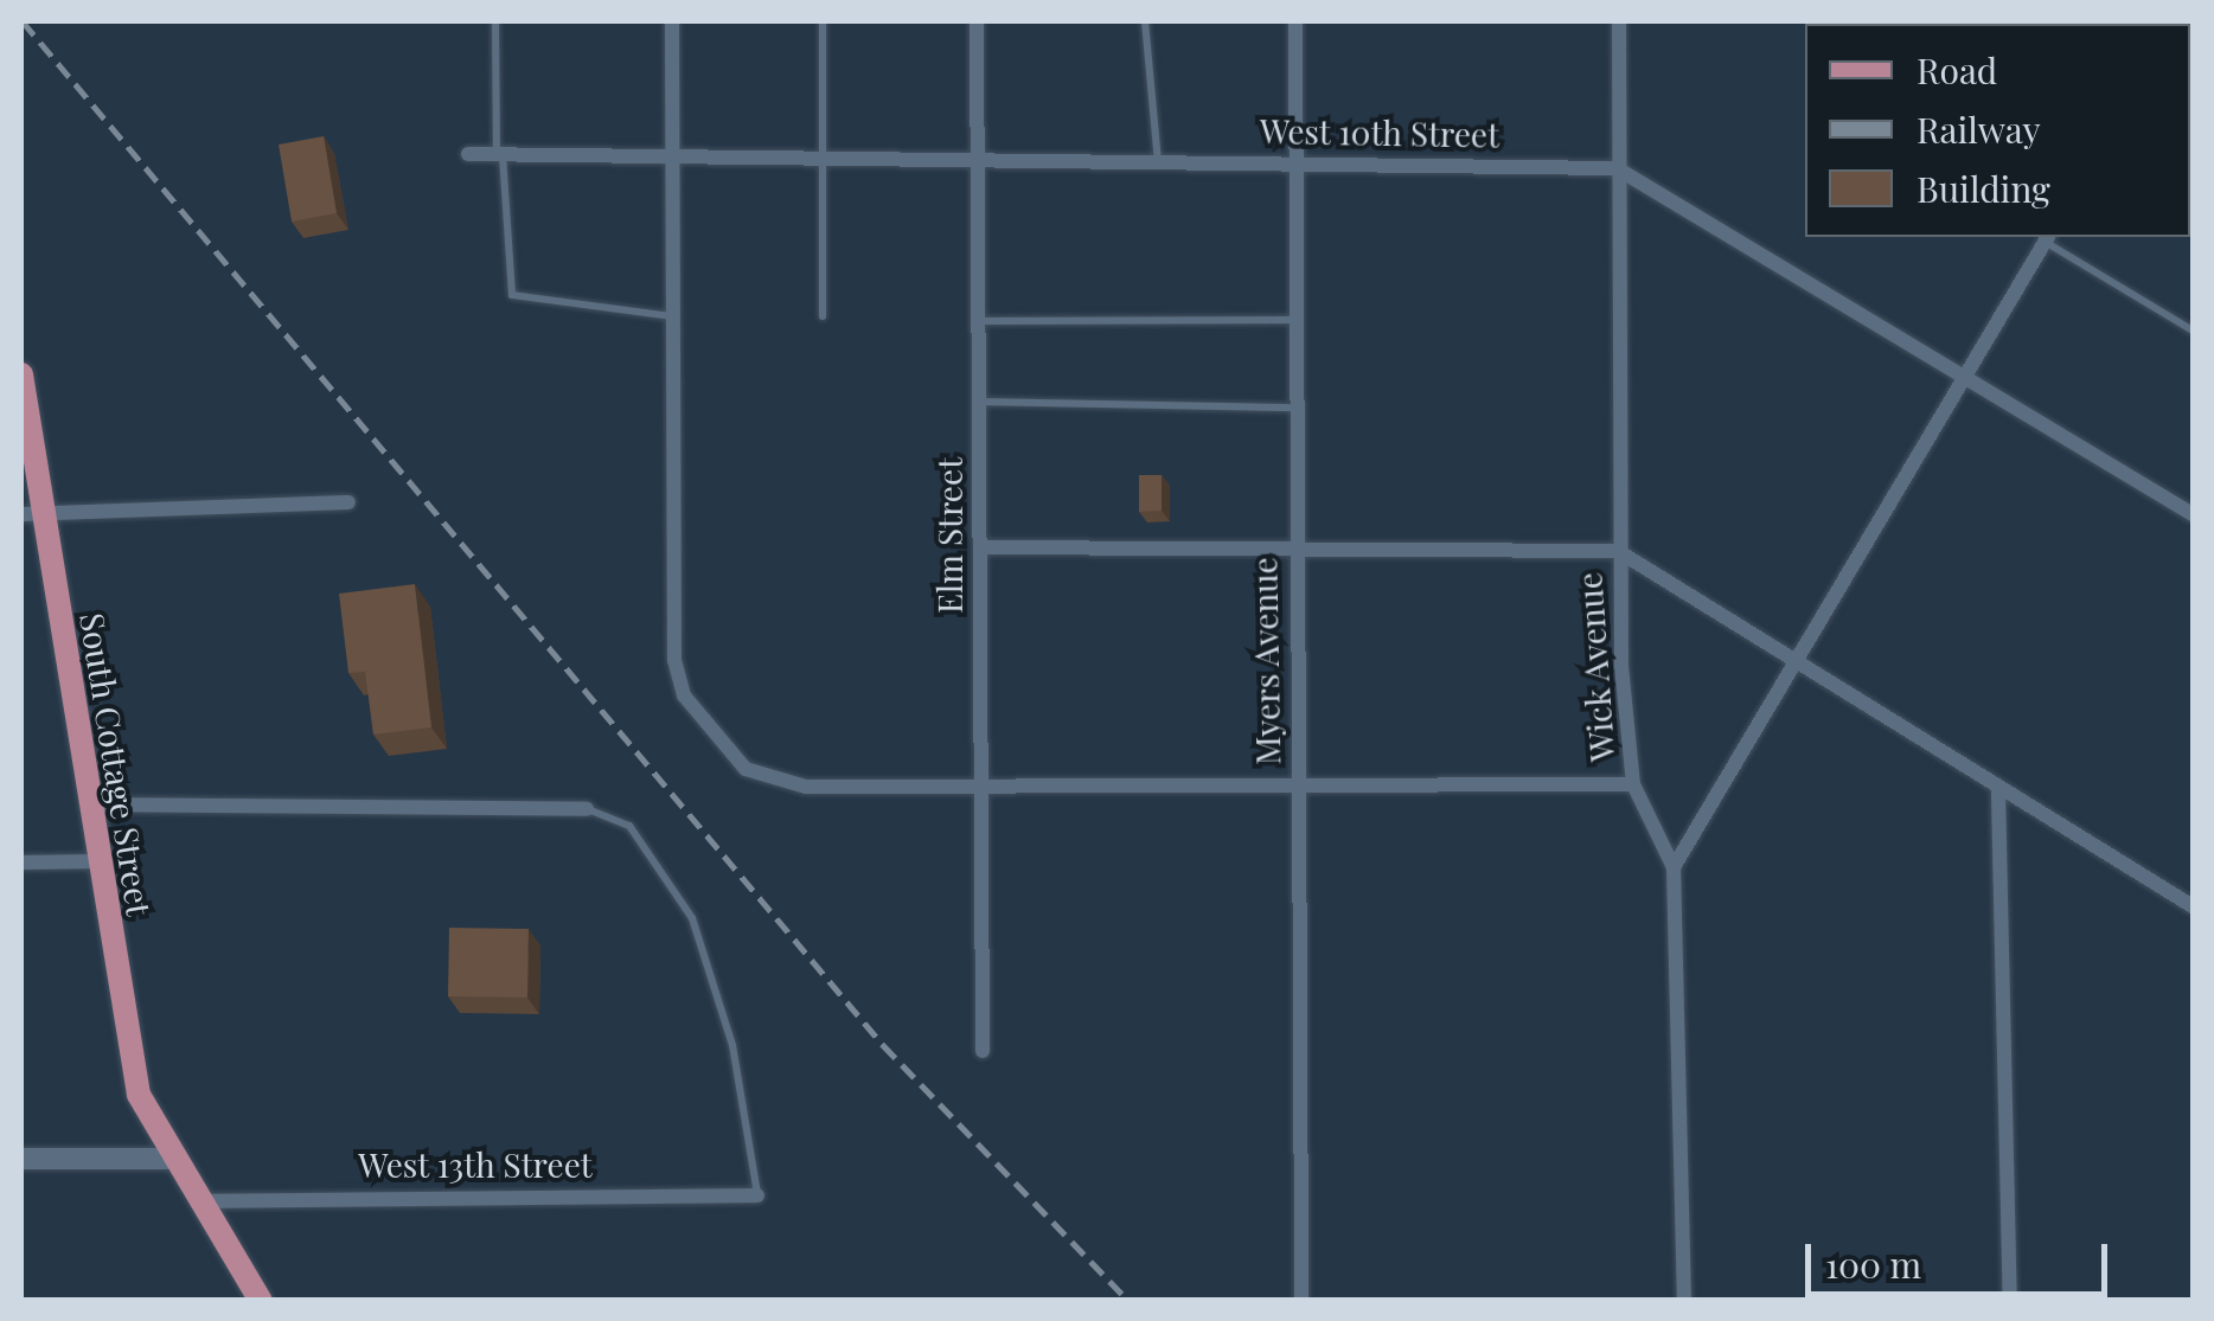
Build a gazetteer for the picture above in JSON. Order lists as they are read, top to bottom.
{
  "streets": {
    "main road": ["South Cottage Street"],
    "street": [
      "West 10th Street",
      "Elm Street",
      "Myers Avenue",
      "Wick Avenue",
      "West 13th Street"
    ]
  },
  "crossings": [
    ["West 10th Street", "Elm Street"],
    ["West 10th Street", "Myers Avenue"],
    ["West 10th Street", "Wick Avenue"],
    ["South Cottage Street", "West 13th Street"]
  ],
  "legend": ["Road", "Railway", "Building"],
  "scale_bar": "100 m"
}
